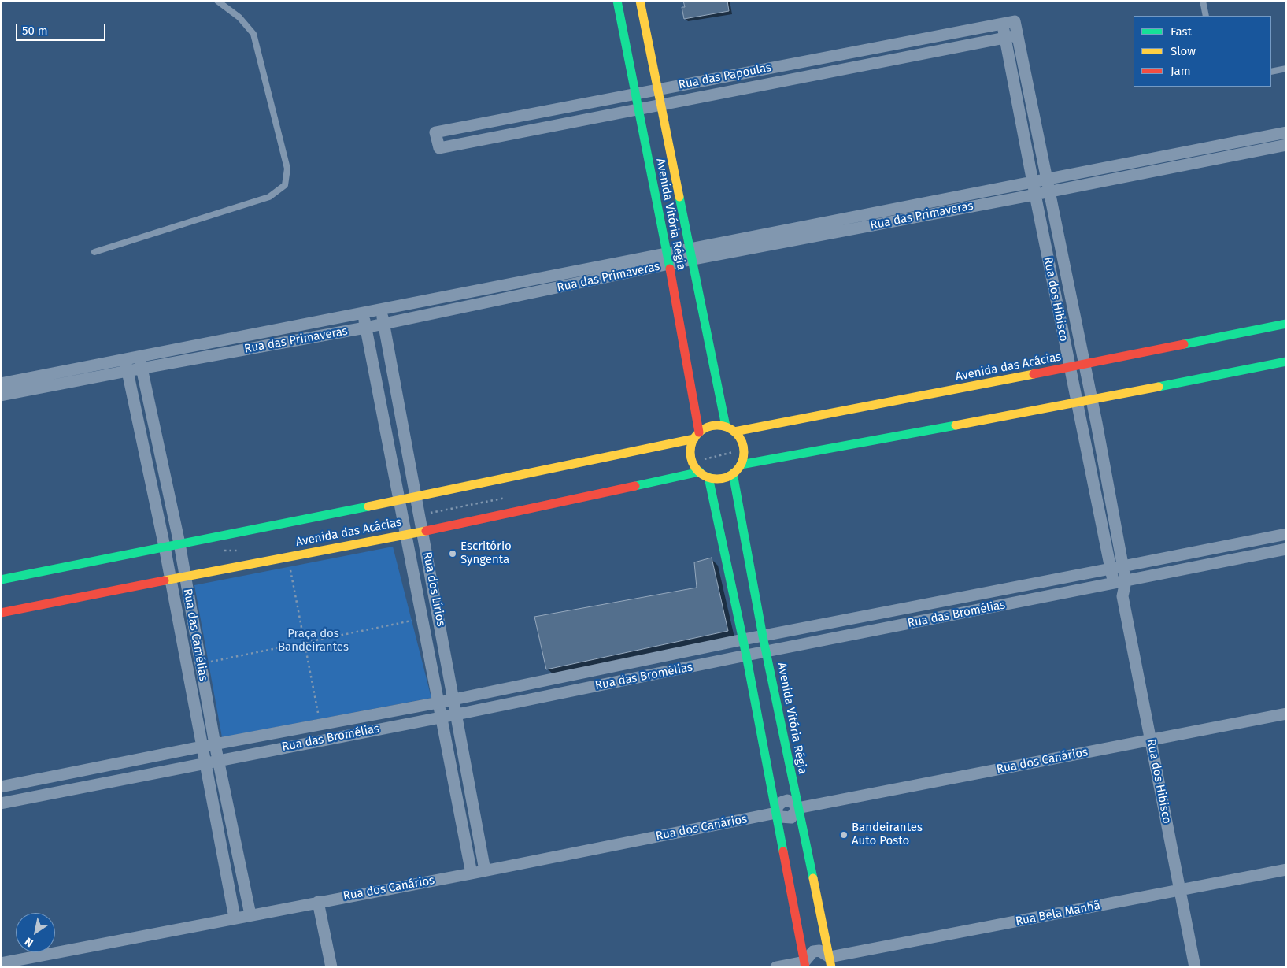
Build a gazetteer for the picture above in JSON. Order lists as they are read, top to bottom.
{
  "streets": {
    "street": [
      "Rua das Papoulas",
      "Avenida Vitória Régia",
      "Rua das Primaveras",
      "Rua dos Hibisco",
      "Avenida das Acácias",
      "Rua dos Lírios",
      "Rua das Bromélias",
      "Rua das Camélias",
      "Rua dos Canários",
      "Rua Bela Manhã"
    ]
  },
  "crossings": [
    ["Rua das Papoulas", "Avenida Vitória Régia"],
    ["Rua das Papoulas", "Rua dos Hibisco"],
    ["Avenida Vitória Régia", "Rua das Primaveras"],
    ["Avenida Vitória Régia", "Avenida das Acácias"],
    ["Avenida Vitória Régia", "Rua das Bromélias"],
    ["Avenida Vitória Régia", "Rua dos Canários"],
    ["Avenida Vitória Régia", "Rua Bela Manhã"],
    ["Rua das Primaveras", "Rua dos Hibisco"],
    ["Rua das Primaveras", "Rua dos Lírios"],
    ["Rua das Primaveras", "Rua das Camélias"],
    ["Rua dos Hibisco", "Avenida das Acácias"],
    ["Rua dos Hibisco", "Rua das Bromélias"],
    ["Rua dos Hibisco", "Rua dos Canários"],
    ["Rua dos Hibisco", "Rua Bela Manhã"],
    ["Avenida das Acácias", "Rua dos Lírios"],
    ["Avenida das Acácias", "Rua das Camélias"],
    ["Rua dos Lírios", "Rua das Bromélias"],
    ["Rua dos Lírios", "Rua dos Canários"],
    ["Rua das Bromélias", "Rua das Camélias"],
    ["Rua das Camélias", "Rua dos Canários"]
  ],
  "parks": ["Praça dos Bandeirantes"],
  "places": ["Escritório Syngenta", "Bandeirantes Auto Posto"],
  "legend": ["Fast", "Slow", "Jam"],
  "scale_bar": "50 m",
  "north": "bottom left"
}
